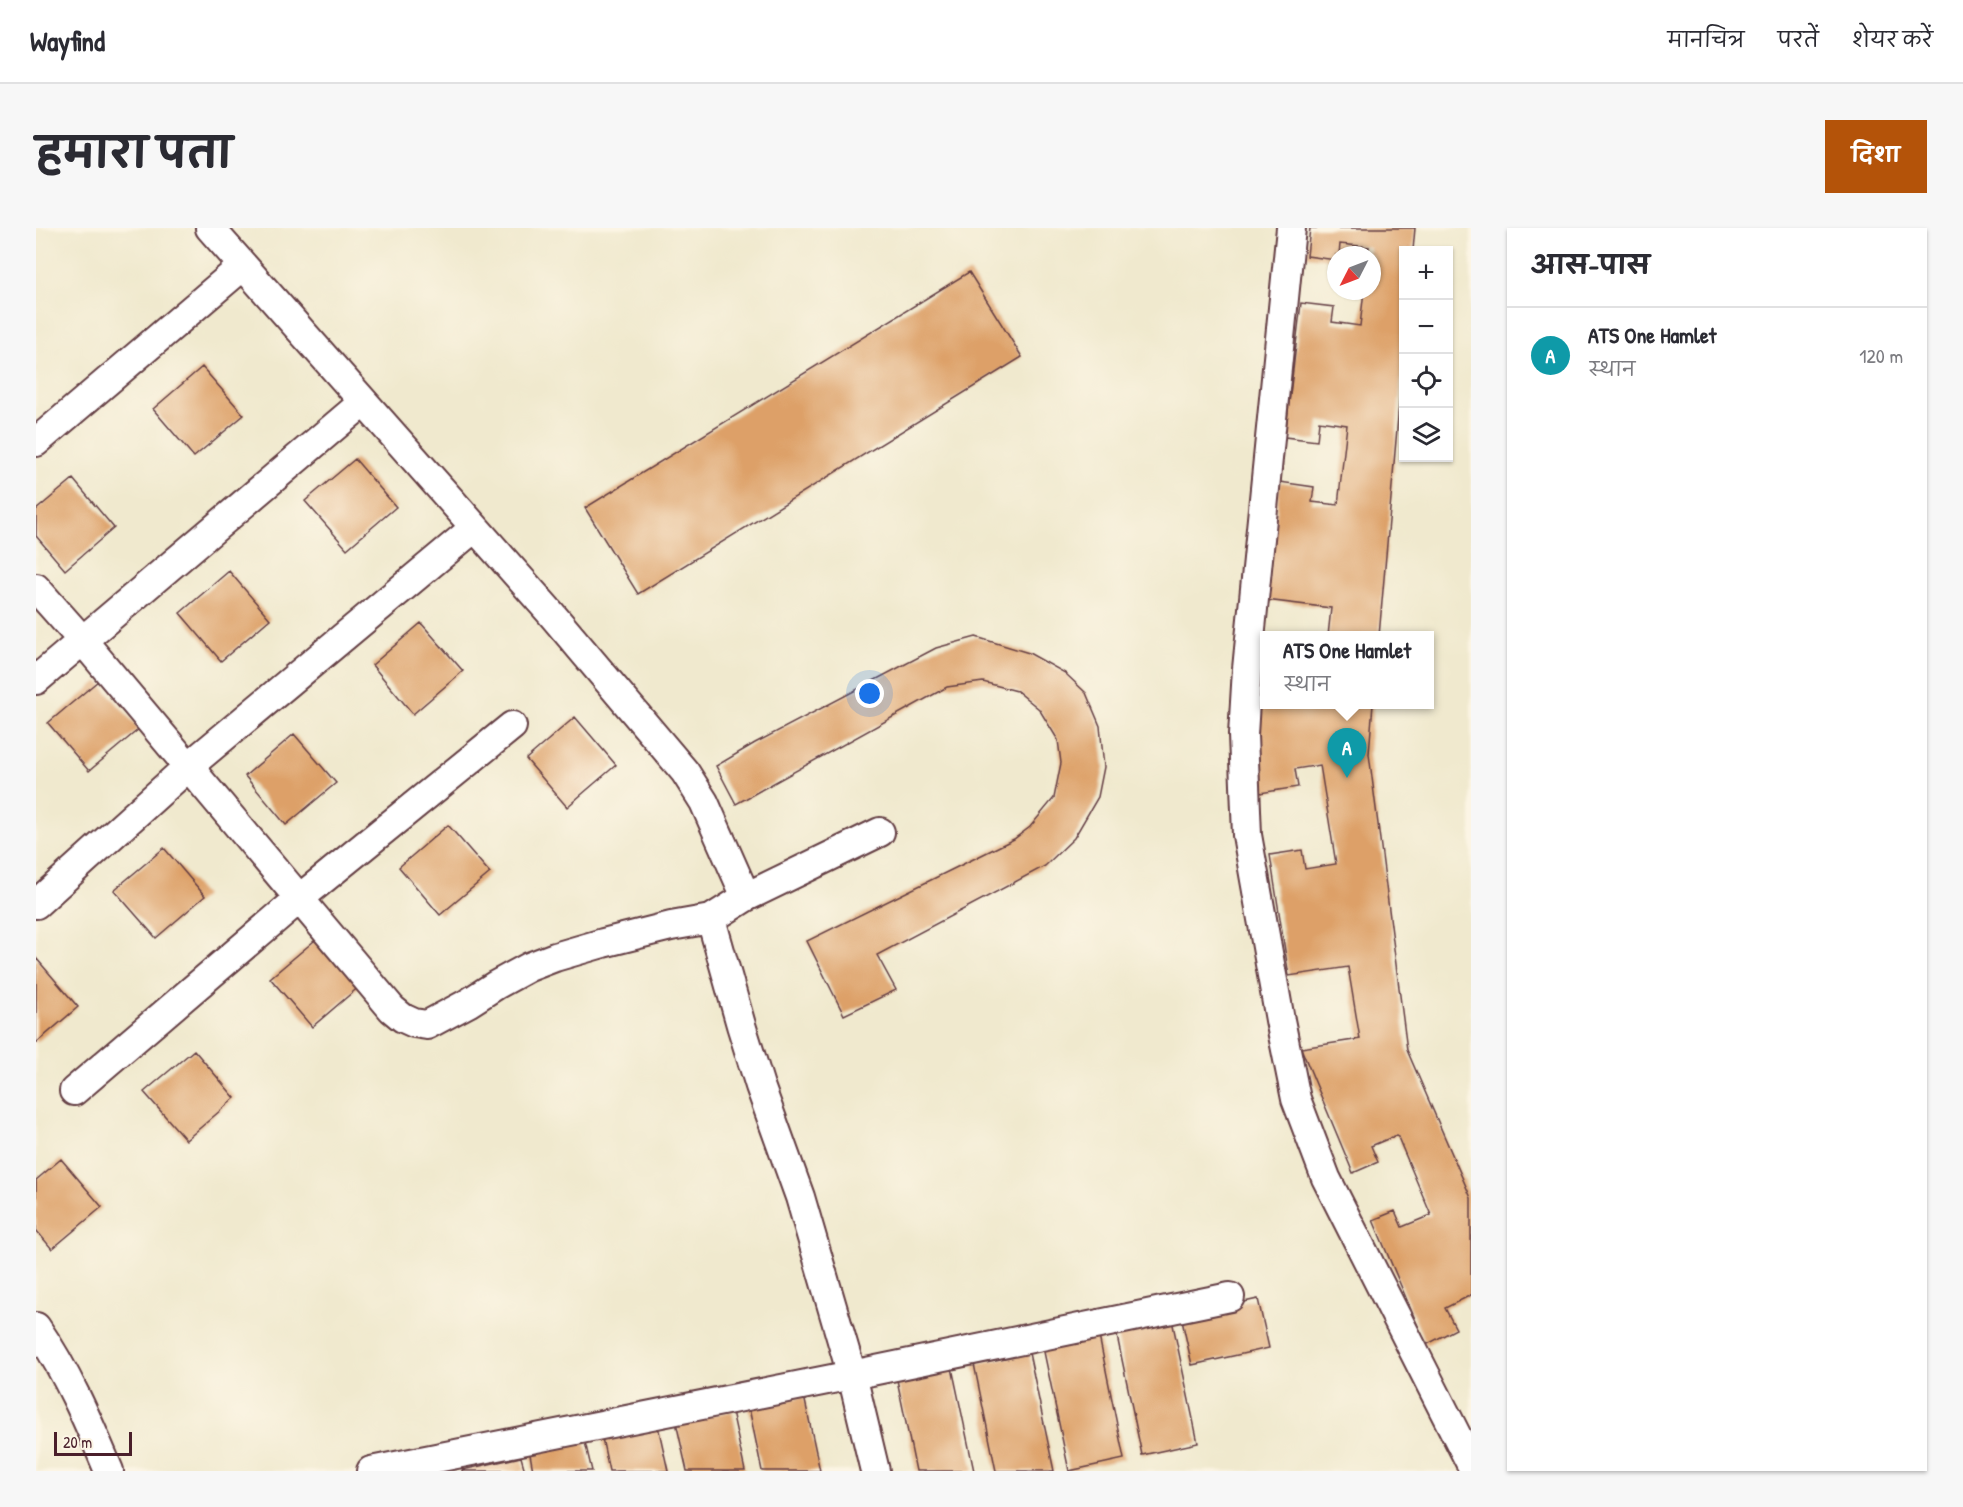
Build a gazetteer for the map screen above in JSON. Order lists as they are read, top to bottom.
{
  "scale_bar": "20 m",
  "north": "bottom left",
  "page": {
    "header": "Wayfind",
    "nav": ["मानचित्र", "परतें", "शेयर करें"],
    "title": "हमारा पता",
    "buttons": "दिशा",
    "heading": "आस-पास",
    "map_buttons": ["+", "−"],
    "list": [
      {
        "mark": "A",
        "name": "ATS One Hamlet",
        "note": "स्थान",
        "value": "120 m"
      }
    ],
    "popup": ["ATS One Hamlet", "स्थान"],
    "pins": "A",
    "scale": "20 m"
  }
}
